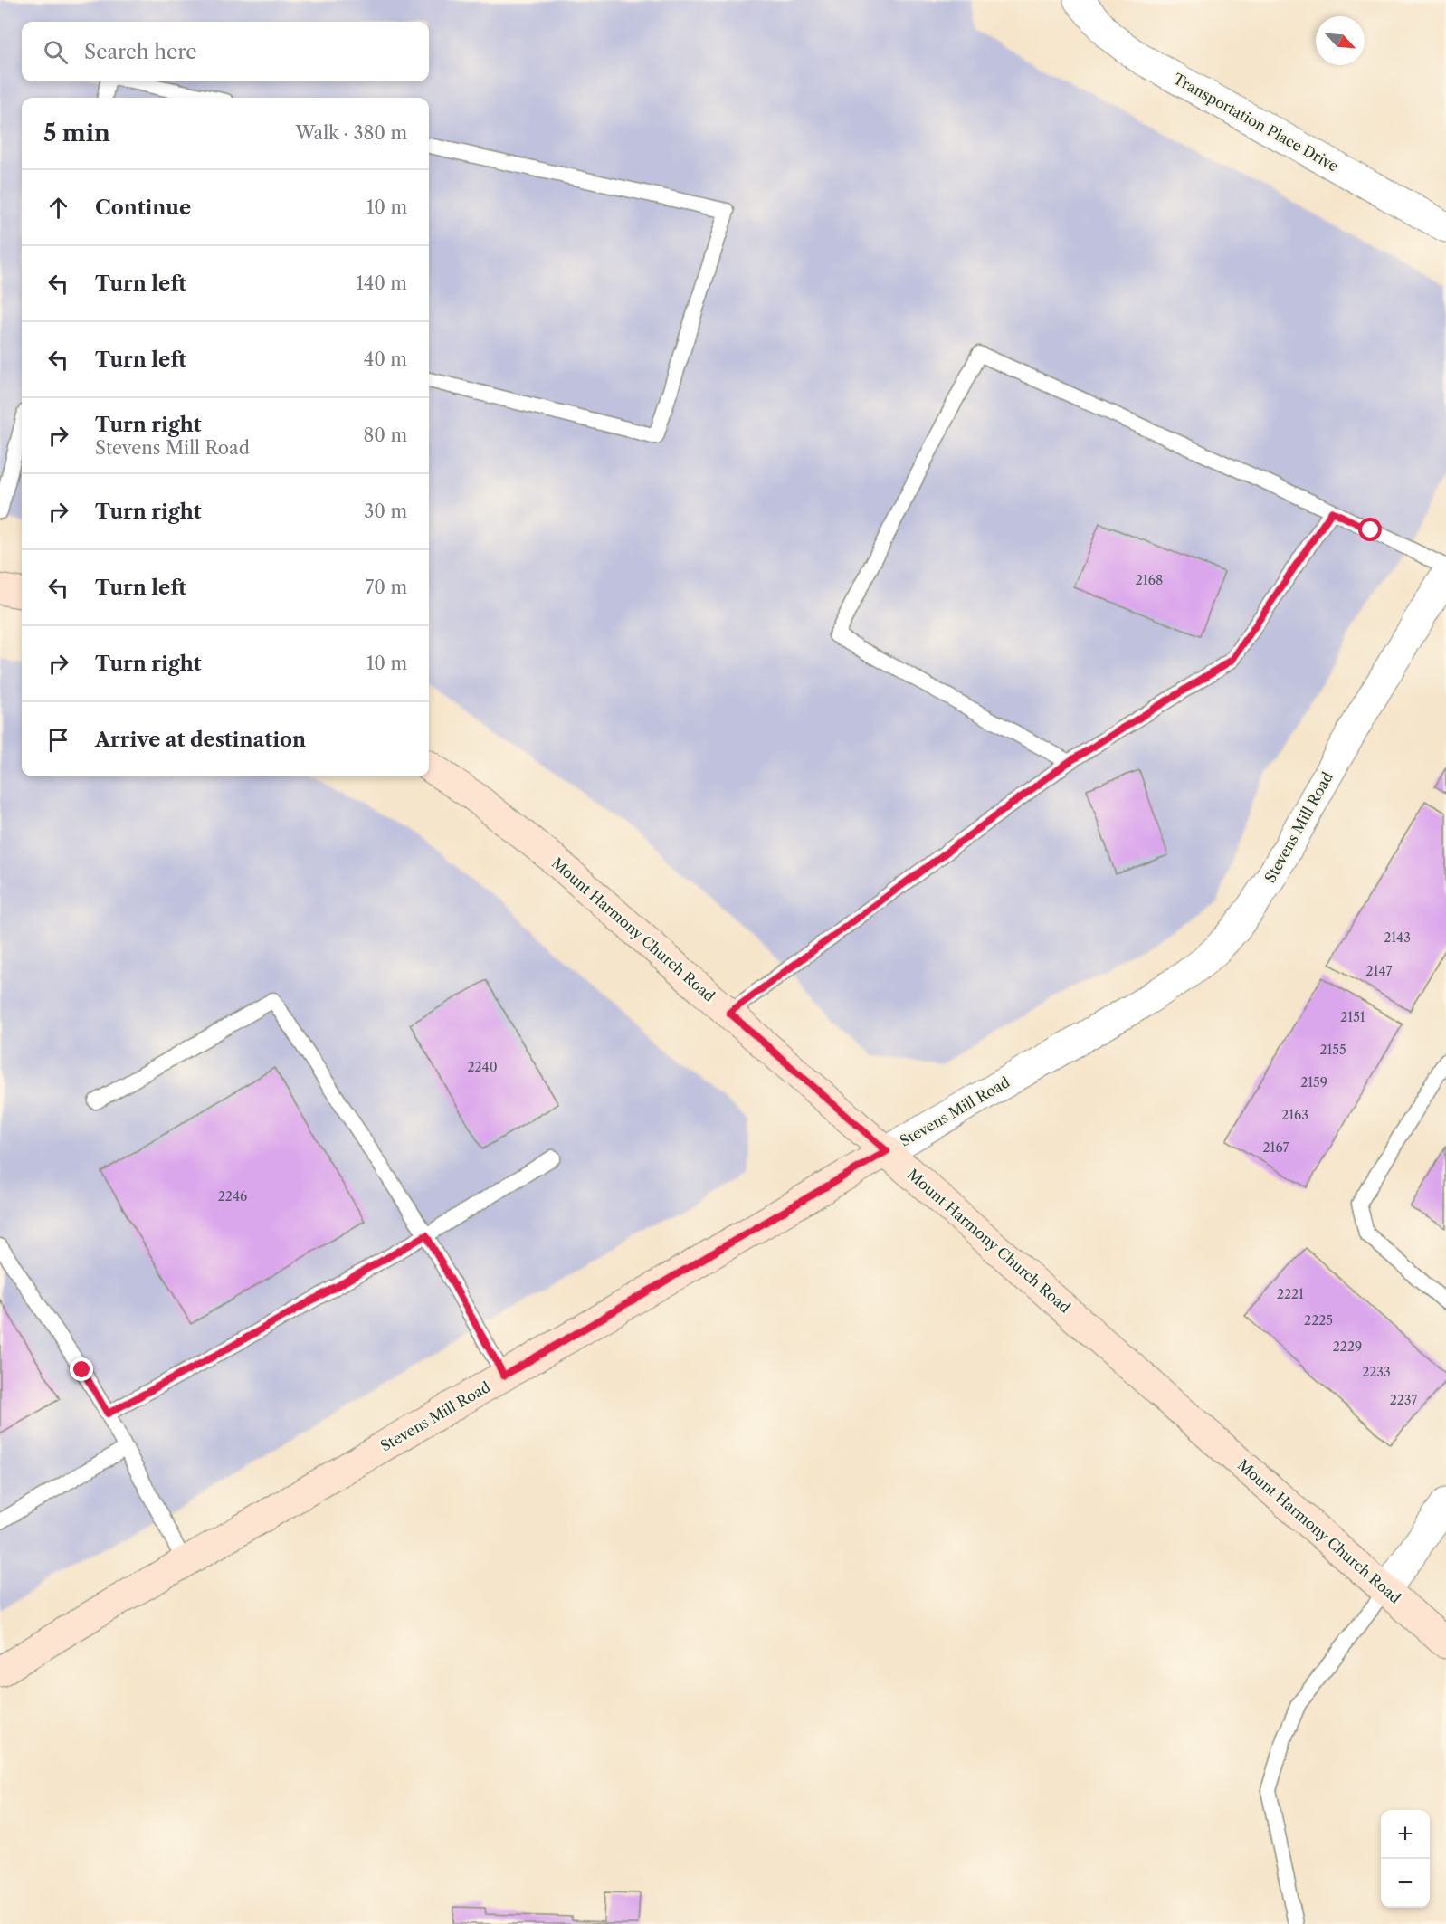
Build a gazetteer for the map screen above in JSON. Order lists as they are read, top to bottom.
{
  "streets": {
    "street": ["Transportation Place Drive", "Stevens Mill Road", "Mount Harmony Church Road"]
  },
  "crossings": [
    ["Stevens Mill Road", "Mount Harmony Church Road"]
  ],
  "house_numbers": [
    "2168",
    "2143",
    "2147",
    "2151",
    "2155",
    "2240",
    "2159",
    "2163",
    "2167",
    "2246",
    "2221",
    "2225",
    "2229",
    "2233",
    "2237"
  ],
  "north": "bottom right",
  "page": {
    "search": "Search here",
    "heading": ["5 min", "Walk · 380 m"],
    "list": [
      ["Continue", "10 m"],
      ["Turn left", "140 m"],
      ["Turn left", "40 m"],
      ["Turn right", "Stevens Mill Road", "80 m"],
      ["Turn right", "30 m"],
      ["Turn left", "70 m"],
      ["Turn right", "10 m"],
      "Arrive at destination"
    ],
    "map_buttons": ["+", "−"]
  }
}
